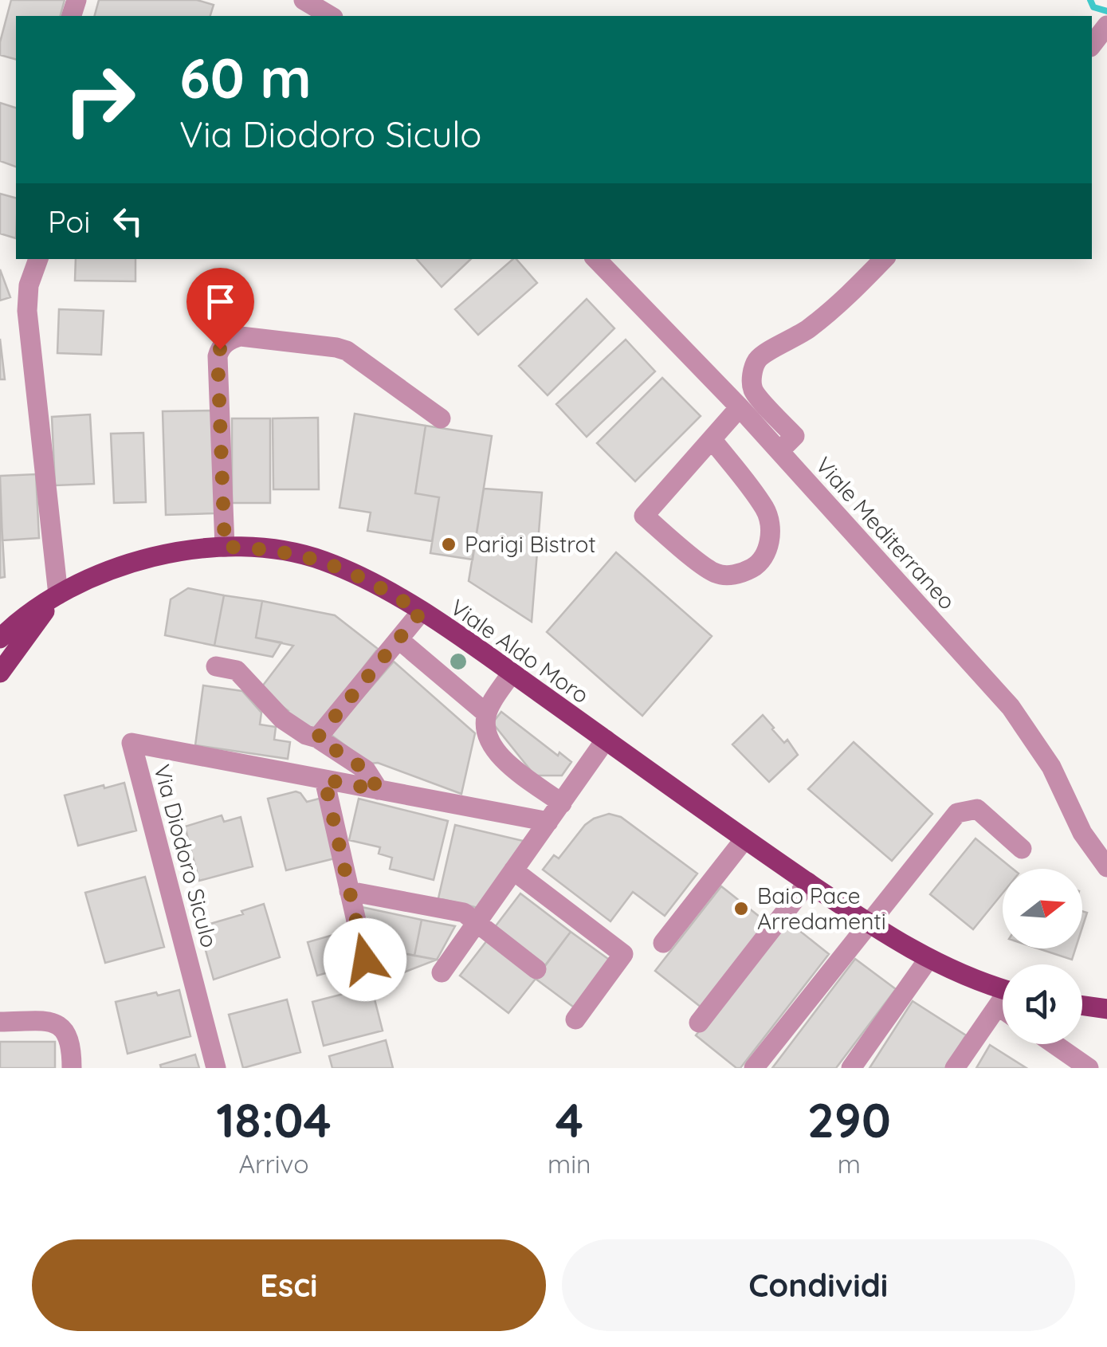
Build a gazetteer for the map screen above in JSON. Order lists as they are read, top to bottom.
{
  "streets": {
    "main road": ["Viale Aldo Moro"],
    "street": ["Viale Mediterraneo", "Via Diodoro Siculo"]
  },
  "places": ["Parigi Bistrot", "Baio Pace Arredamenti"],
  "north": "right",
  "page": {
    "turn": ["60 m", "Via Diodoro Siculo"],
    "then": "Poi",
    "eta": [
      "18:04",
      "Arrivo",
      "4",
      "min",
      "290",
      "m"
    ],
    "buttons": ["Esci", "Condividi"]
  }
}
